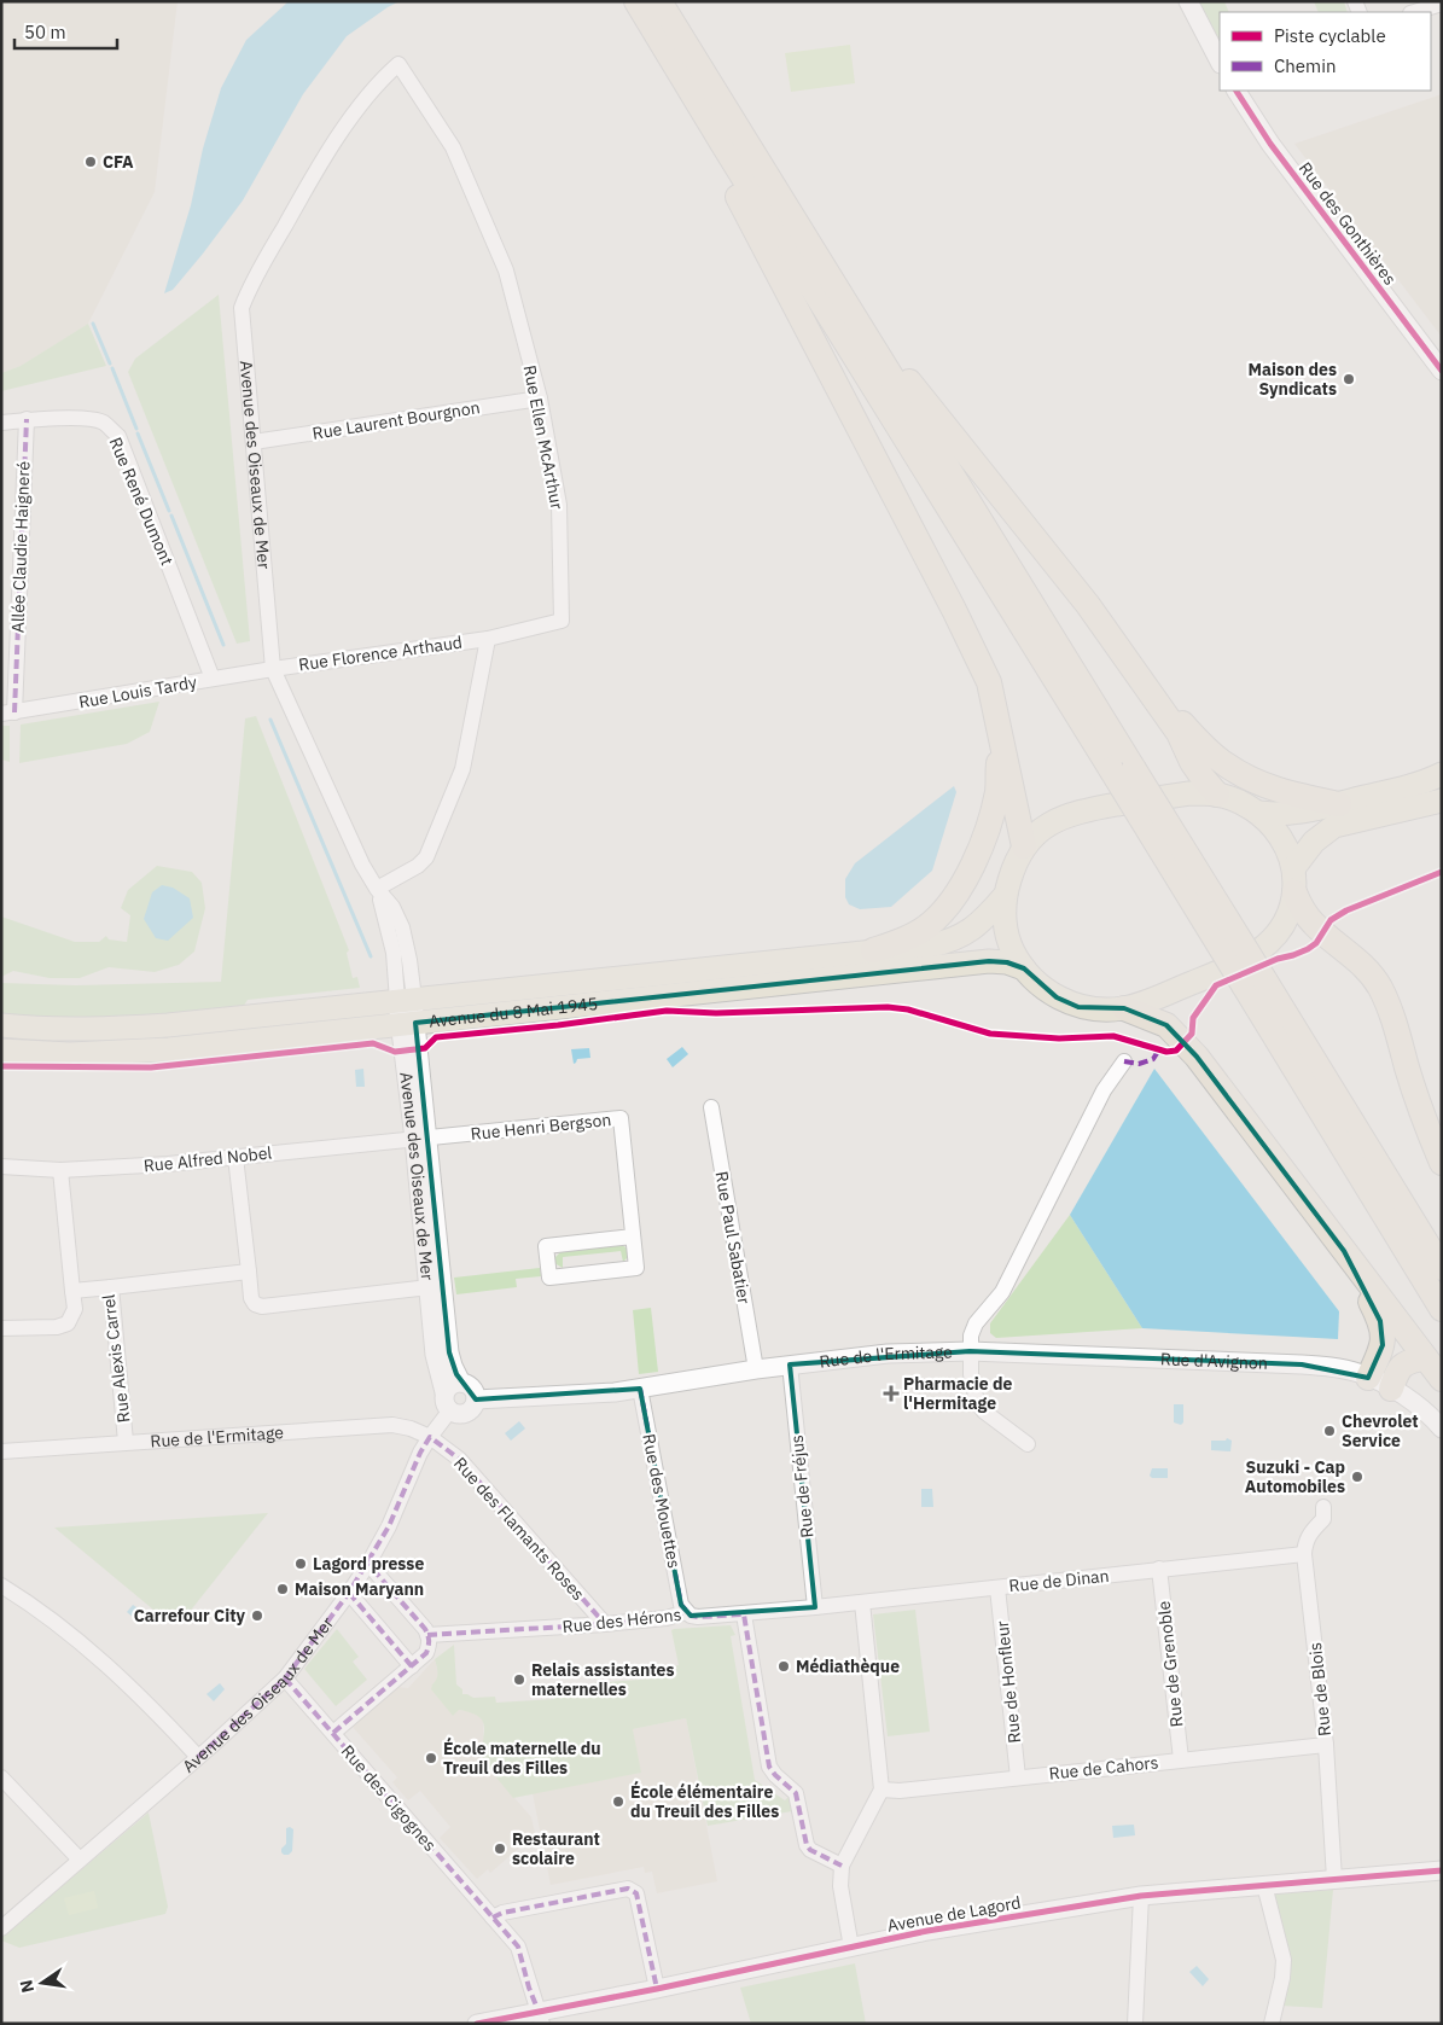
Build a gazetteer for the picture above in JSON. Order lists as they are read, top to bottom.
{
  "streets": {
    "main road": ["Avenue du 8 Mai 1945"],
    "street": [
      "Rue des Gonthières",
      "Rue Laurent Bourgnon",
      "Rue Ellen McArthur",
      "Avenue des Oiseaux de Mer",
      "Rue René Dumont",
      "Allée Claudie Haigneré",
      "Rue Florence Arthaud",
      "Rue Louis Tardy",
      "Rue Henri Bergson",
      "Rue Alfred Nobel",
      "Rue Paul Sabatier",
      "Rue de l'Ermitage",
      "Rue Alexis Carrel",
      "Rue d'Avignon",
      "Rue de Fréjus",
      "Rue des Mouettes",
      "Rue des Flamants Roses",
      "Rue de Dinan",
      "Rue des Hérons",
      "Rue de Grenoble",
      "Rue de Honfleur",
      "Rue de Blois",
      "Rue de Cahors",
      "Rue des Cigognes",
      "Avenue de Lagord"
    ]
  },
  "crossings": [
    ["Rue Laurent Bourgnon", "Rue Ellen McArthur"],
    ["Rue Laurent Bourgnon", "Avenue des Oiseaux de Mer"],
    ["Rue Ellen McArthur", "Avenue des Oiseaux de Mer"],
    ["Rue Ellen McArthur", "Rue Florence Arthaud"],
    ["Avenue des Oiseaux de Mer", "Rue Florence Arthaud"],
    ["Avenue des Oiseaux de Mer", "Rue Louis Tardy"],
    ["Avenue des Oiseaux de Mer", "Avenue du 8 Mai 1945"],
    ["Avenue des Oiseaux de Mer", "Rue Henri Bergson"],
    ["Avenue des Oiseaux de Mer", "Rue Alfred Nobel"],
    ["Avenue des Oiseaux de Mer", "Rue de l'Ermitage"],
    ["Avenue des Oiseaux de Mer", "Rue des Flamants Roses"],
    ["Avenue des Oiseaux de Mer", "Rue des Cigognes"],
    ["Rue René Dumont", "Allée Claudie Haigneré"],
    ["Rue René Dumont", "Rue Louis Tardy"],
    ["Allée Claudie Haigneré", "Rue Louis Tardy"],
    ["Rue Florence Arthaud", "Rue Louis Tardy"],
    ["Rue Henri Bergson", "Rue Alfred Nobel"],
    ["Rue Paul Sabatier", "Rue de l'Ermitage"],
    ["Rue de l'Ermitage", "Rue Alexis Carrel"],
    ["Rue de l'Ermitage", "Rue d'Avignon"],
    ["Rue de l'Ermitage", "Rue de Fréjus"],
    ["Rue de l'Ermitage", "Rue des Mouettes"],
    ["Rue de l'Ermitage", "Rue des Flamants Roses"],
    ["Rue de Fréjus", "Rue de Dinan"],
    ["Rue de Fréjus", "Rue des Hérons"],
    ["Rue des Mouettes", "Rue des Hérons"],
    ["Rue des Flamants Roses", "Rue des Hérons"],
    ["Rue de Dinan", "Rue des Hérons"],
    ["Rue de Dinan", "Rue de Grenoble"],
    ["Rue de Dinan", "Rue de Honfleur"],
    ["Rue de Dinan", "Rue de Blois"],
    ["Rue de Grenoble", "Rue de Cahors"],
    ["Rue de Honfleur", "Rue de Cahors"],
    ["Rue de Blois", "Rue de Cahors"],
    ["Rue de Blois", "Avenue de Lagord"],
    ["Rue des Cigognes", "Avenue de Lagord"]
  ],
  "places": {
    "other": [
      "CFA",
      "Maison des Syndicats",
      "Chevrolet Service",
      "Suzuki - Cap Automobiles",
      "Lagord presse",
      "Maison Maryann",
      "Carrefour City",
      "Médiathèque",
      "Relais assistantes maternelles",
      "École maternelle du Treuil des Filles",
      "École élémentaire du Treuil des Filles",
      "Restaurant scolaire"
    ],
    "health": ["Pharmacie de l'Hermitage"]
  },
  "legend": ["Piste cyclable", "Chemin"],
  "scale_bar": "50 m",
  "north": "left"
}
